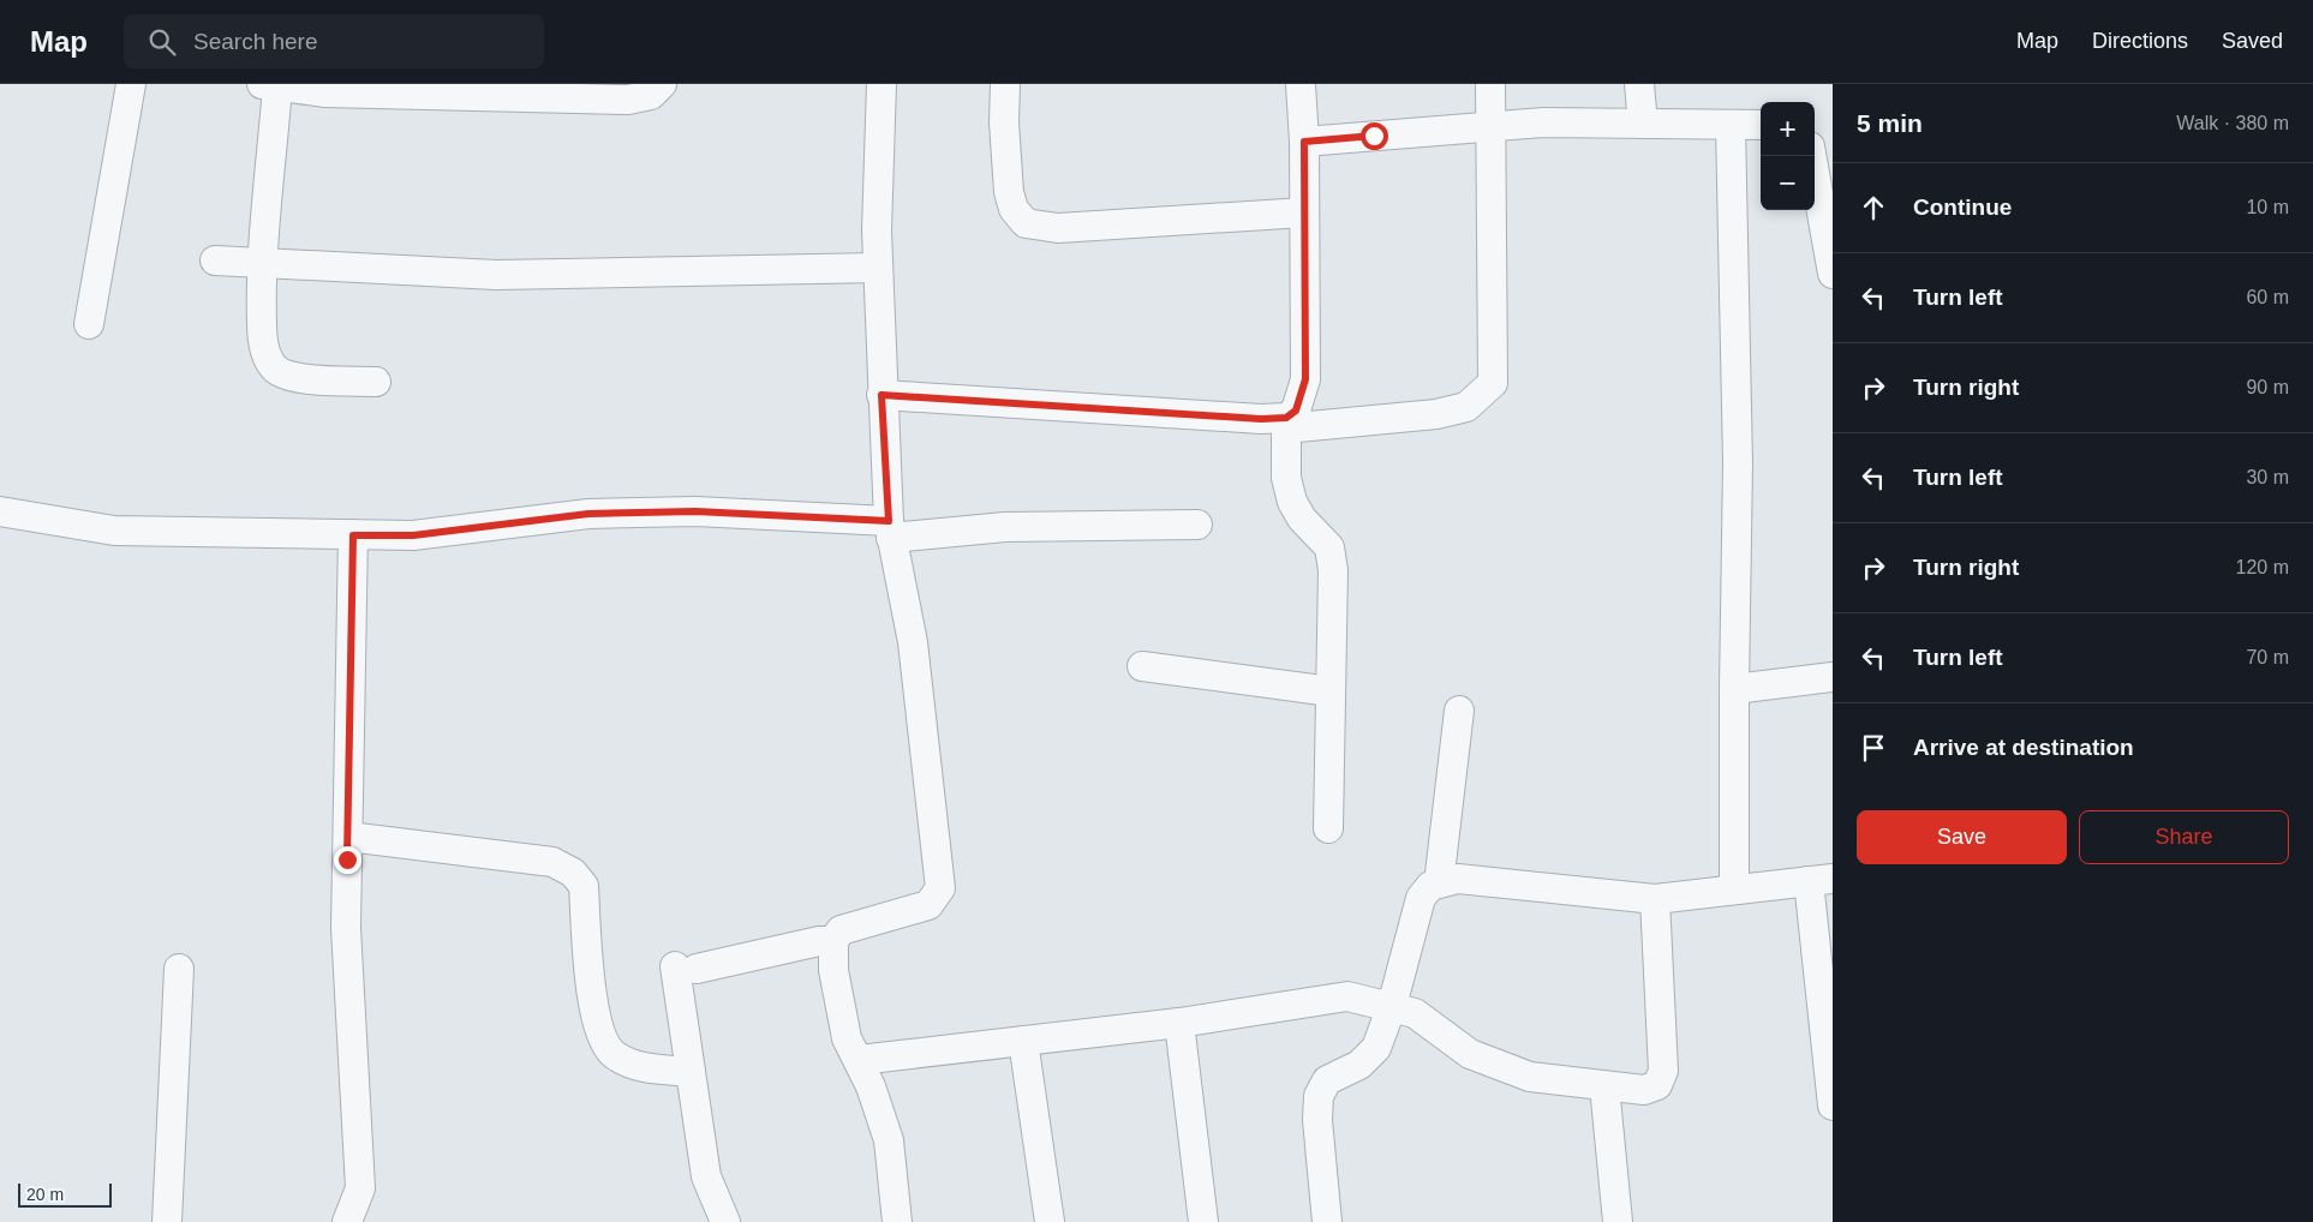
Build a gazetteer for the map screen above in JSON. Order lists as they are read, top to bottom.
{
  "scale_bar": "20 m",
  "page": {
    "header": "Map",
    "search": "Search here",
    "nav": ["Map", "Directions", "Saved"],
    "heading": ["5 min", "Walk · 380 m"],
    "map_buttons": ["+", "−"],
    "list": [
      ["Continue", "10 m"],
      ["Turn left", "60 m"],
      ["Turn right", "90 m"],
      ["Turn left", "30 m"],
      ["Turn right", "120 m"],
      ["Turn left", "70 m"],
      "Arrive at destination"
    ],
    "buttons": ["Save", "Share"],
    "scale": "20 m"
  }
}
